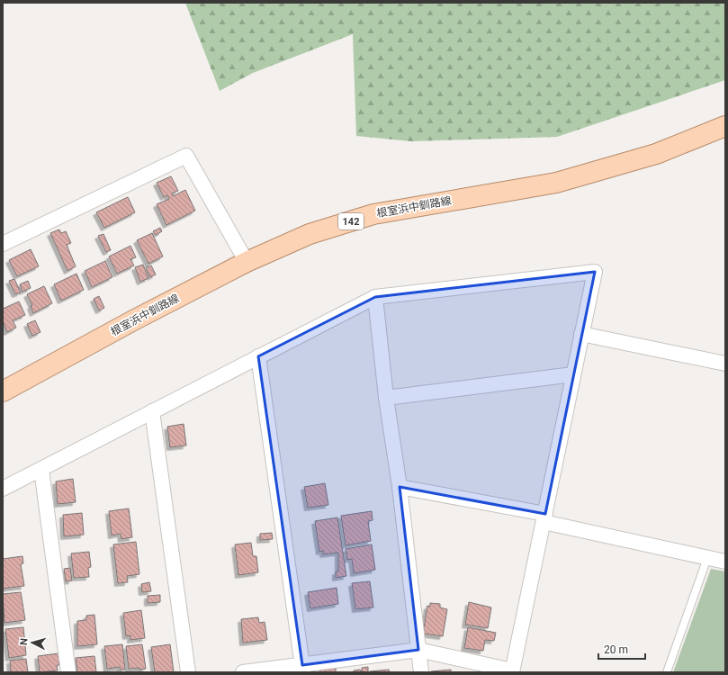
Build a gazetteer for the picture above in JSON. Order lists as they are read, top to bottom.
{
  "streets": {
    "main road": ["根室浜中釧路線", "142"]
  },
  "scale_bar": "20 m",
  "north": "left"
}
